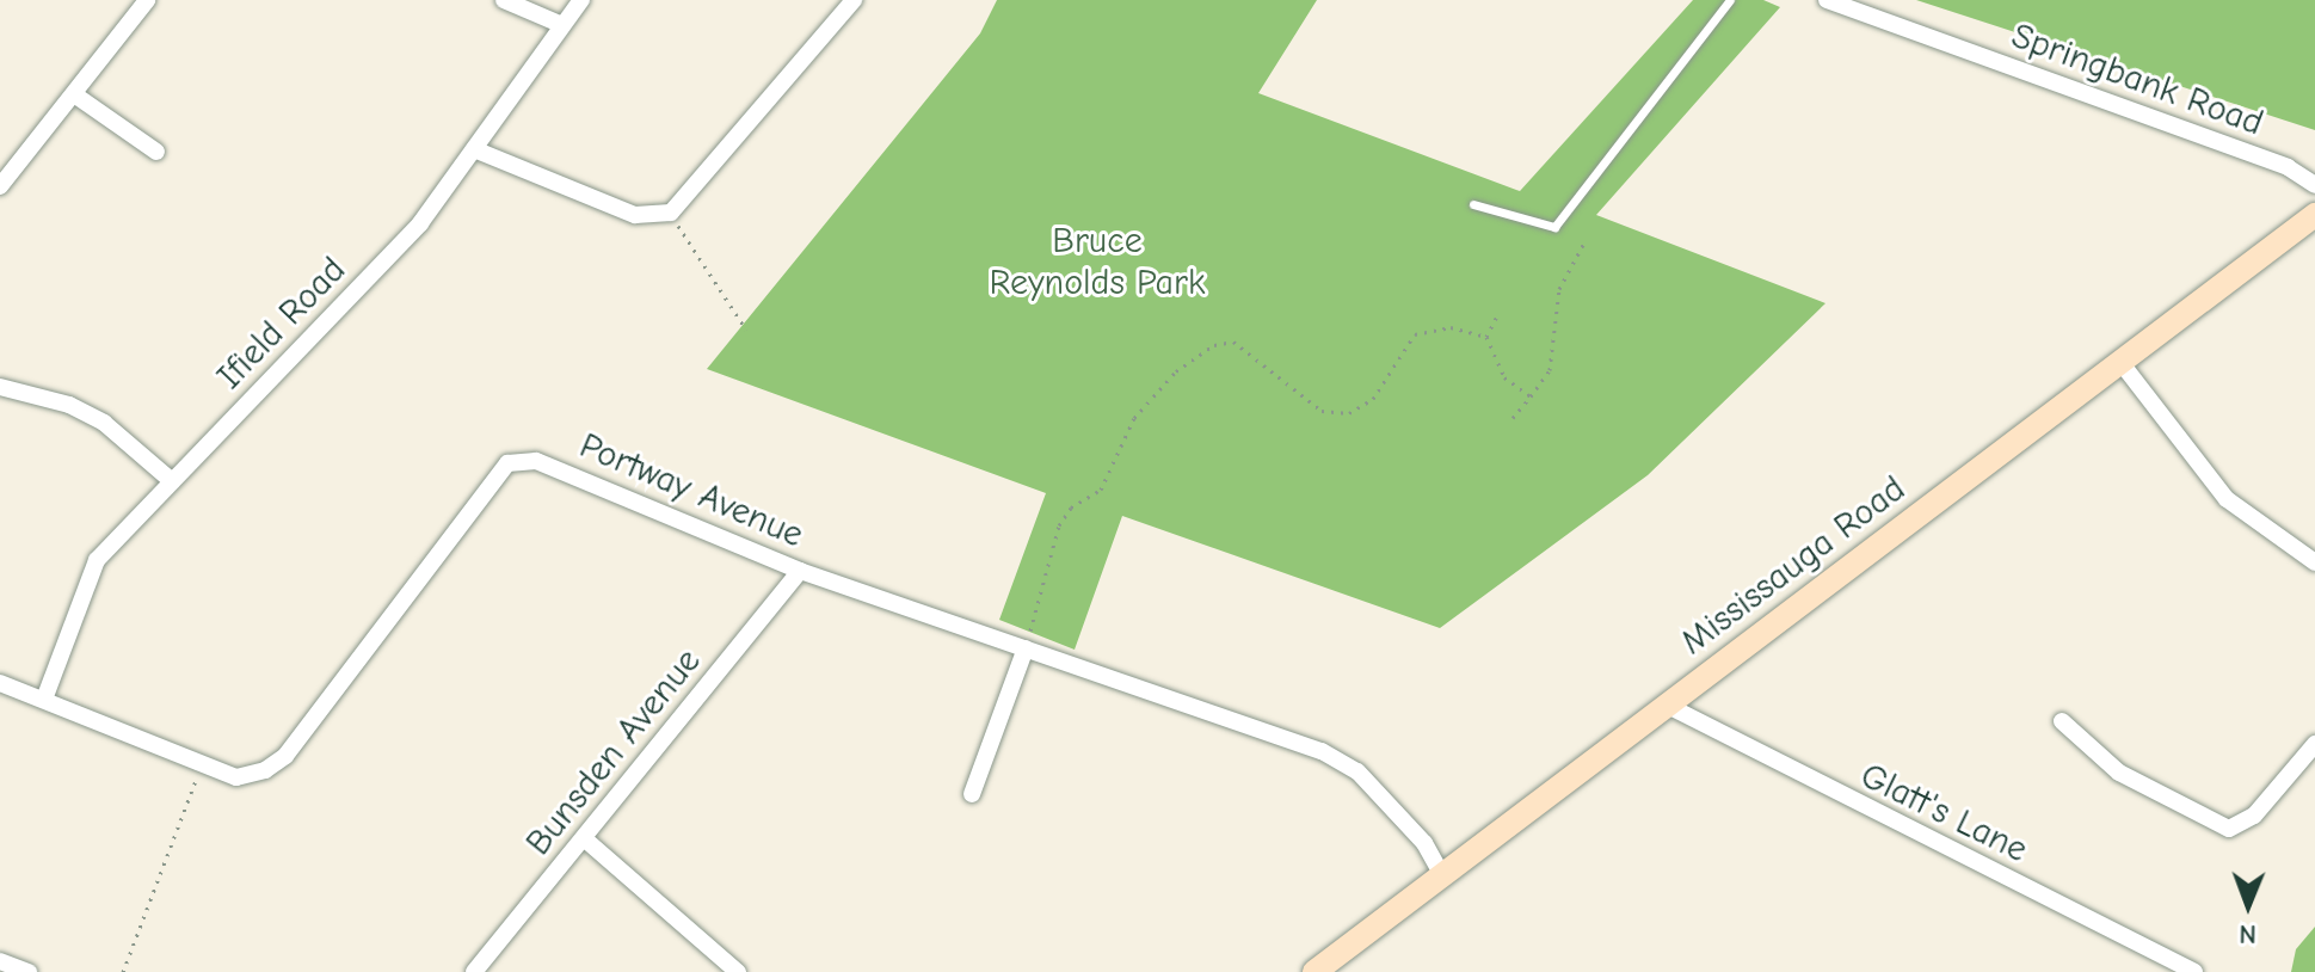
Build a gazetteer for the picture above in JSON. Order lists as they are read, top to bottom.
{
  "streets": {
    "main road": ["Mississauga Road"],
    "street": [
      "Springbank Road",
      "Ifield Road",
      "Portway Avenue",
      "Bunsden Avenue",
      "Glatt's Lane"
    ]
  },
  "crossings": [
    ["Ifield Road", "Portway Avenue"],
    ["Portway Avenue", "Mississauga Road"],
    ["Portway Avenue", "Bunsden Avenue"],
    ["Mississauga Road", "Glatt's Lane"]
  ],
  "parks": ["Bruce Reynolds Park"],
  "north": "bottom"
}
